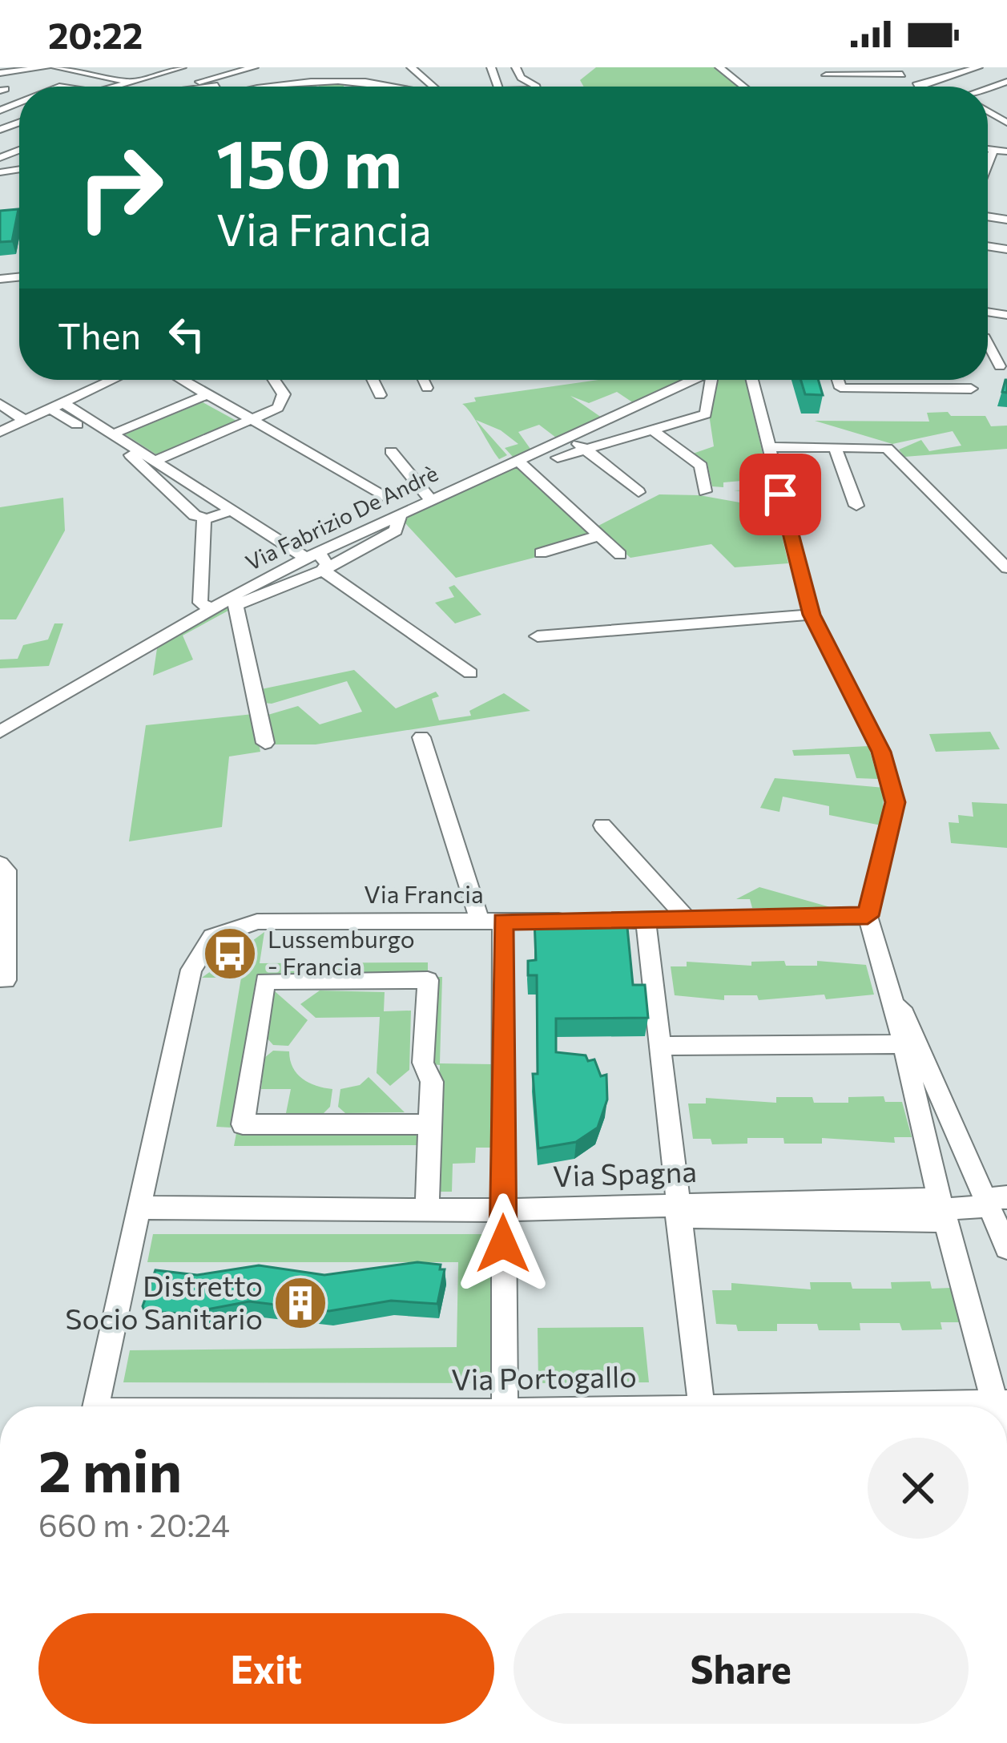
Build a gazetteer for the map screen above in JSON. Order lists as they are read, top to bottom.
{
  "streets": {
    "street": [
      "Via Fabrizio De Andrè",
      "Via Francia",
      "Via Spagna",
      "Via Portogallo"
    ]
  },
  "crossings": [
    ["Via Francia", "Via Spagna"]
  ],
  "places": {
    "bus stop": ["Lussemburgo - Francia"],
    "building": ["Distretto Socio Sanitario"]
  },
  "page": {
    "status": "20:22",
    "turn": ["150 m", "Via Francia"],
    "then": "Then",
    "heading": ["2 min", "660 m · 20:24"],
    "buttons": ["Exit", "Share"]
  }
}
